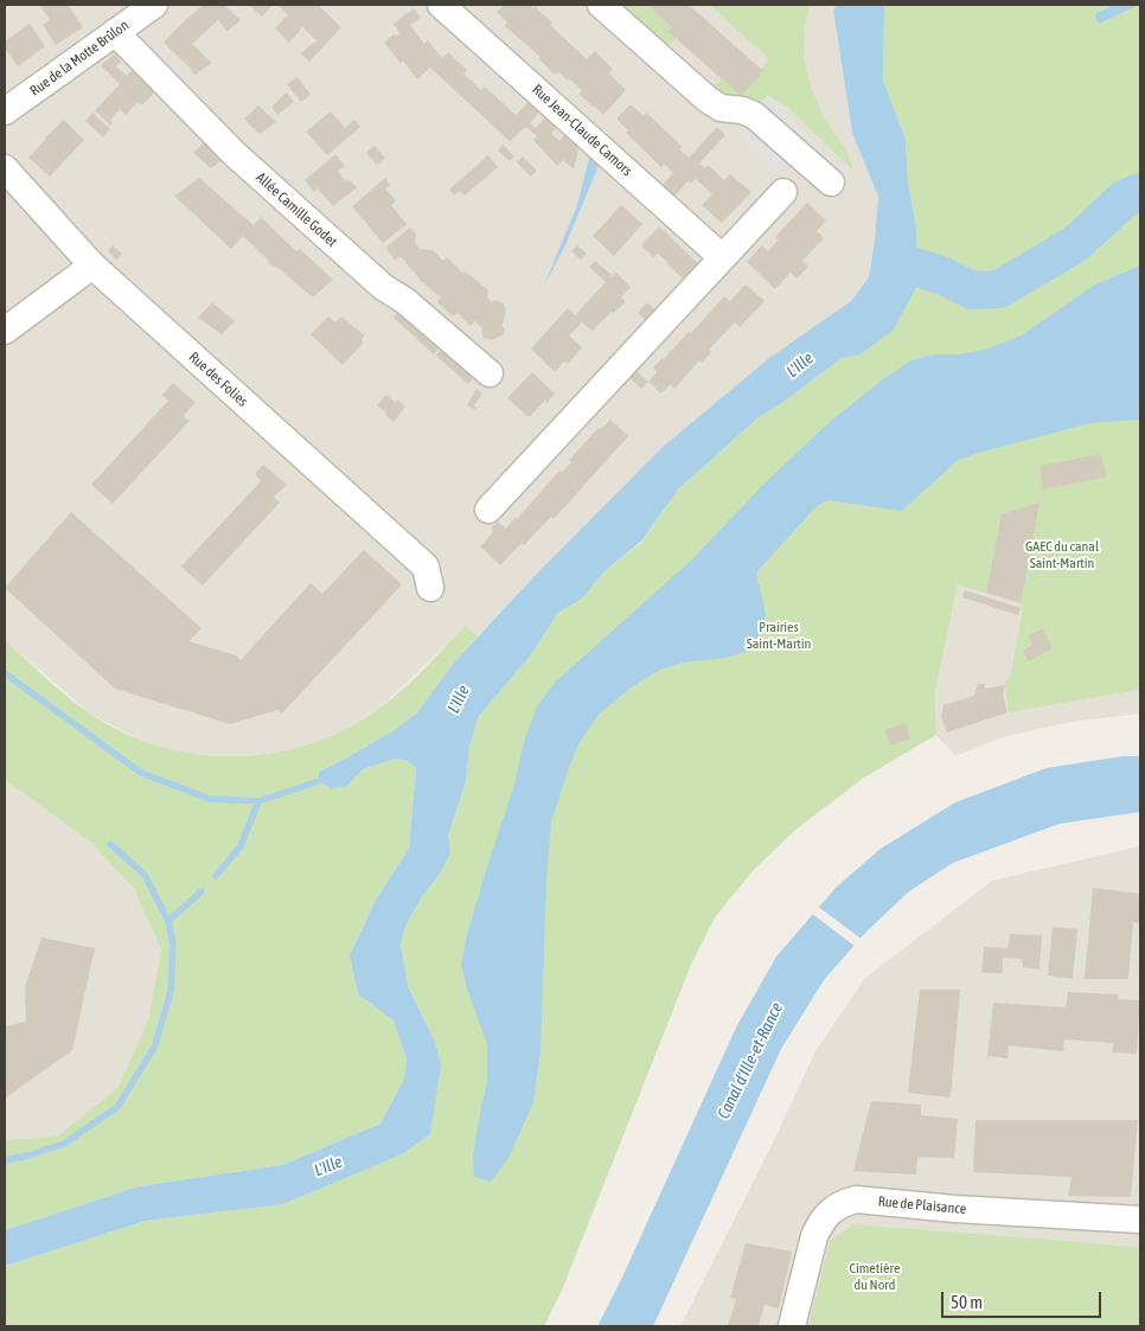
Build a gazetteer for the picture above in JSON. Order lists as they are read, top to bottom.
{
  "streets": {
    "street": [
      "Rue de la Motte Brûlon",
      "Rue Jean-Claude Camors",
      "Allée Camille Godet",
      "Rue des Folies",
      "Rue de Plaisance"
    ]
  },
  "crossings": [
    ["Rue de la Motte Brûlon", "Allée Camille Godet"]
  ],
  "water": ["L'Ille", "Canal d'Ille-et-Rance"],
  "parks": ["GAEC du canal Saint-Martin", "Prairies Saint-Martin", "Cimetière du Nord"],
  "scale_bar": "50 m"
}
